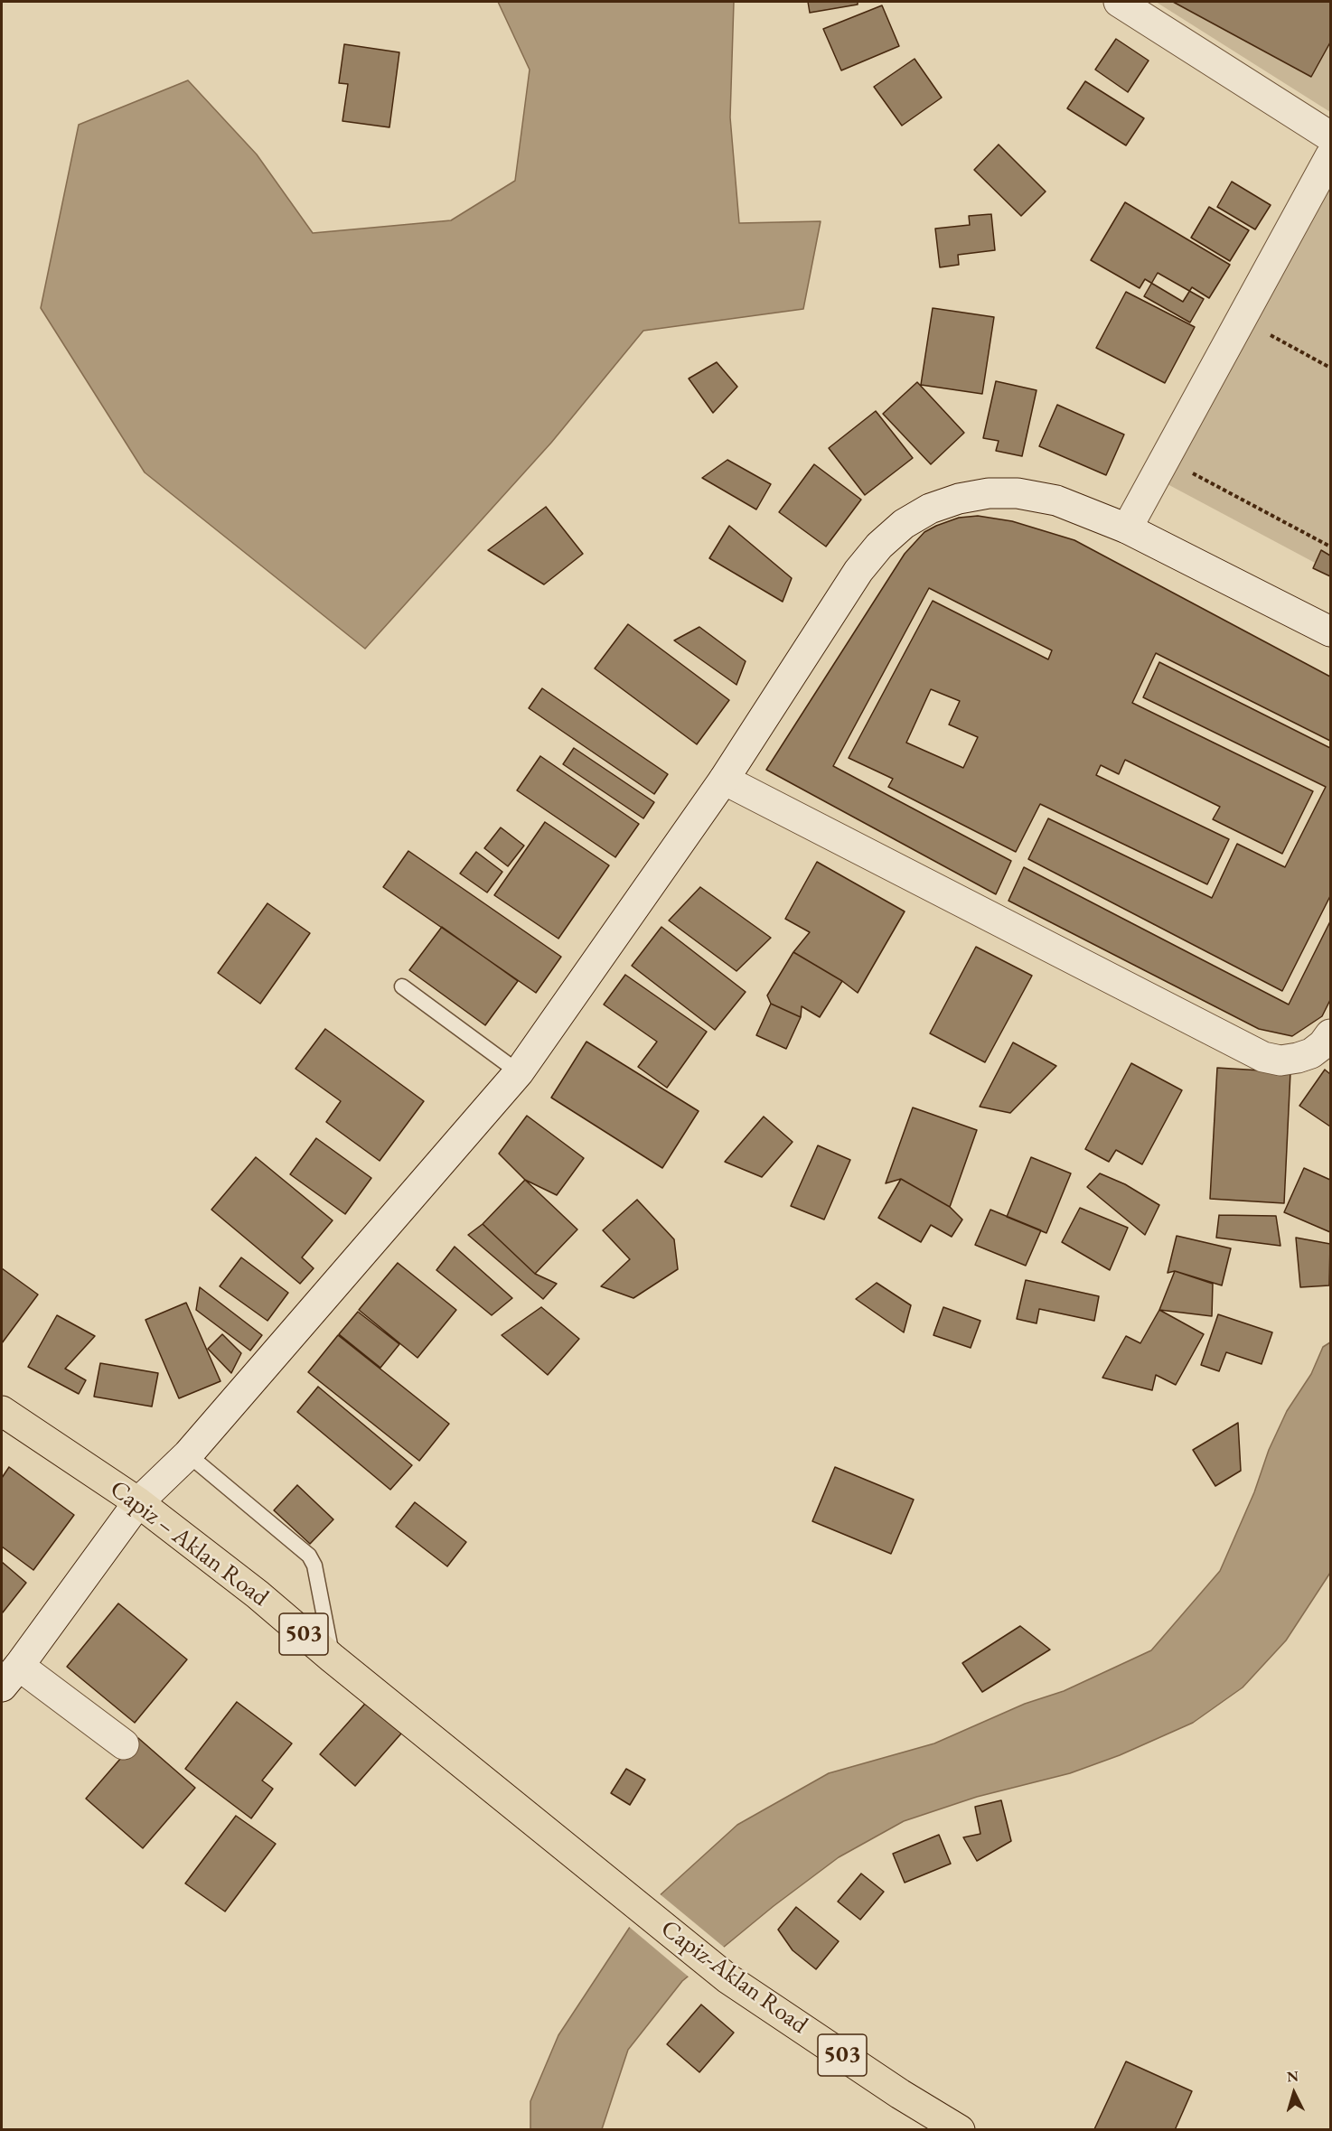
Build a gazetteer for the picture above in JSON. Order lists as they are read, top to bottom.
{
  "streets": {
    "main road": ["Capiz – Aklan Road", "503", "Capiz-Aklan Road"]
  },
  "crossings": [
    ["Capiz – Aklan Road", "Capiz-Aklan Road"]
  ],
  "north": "top"
}
